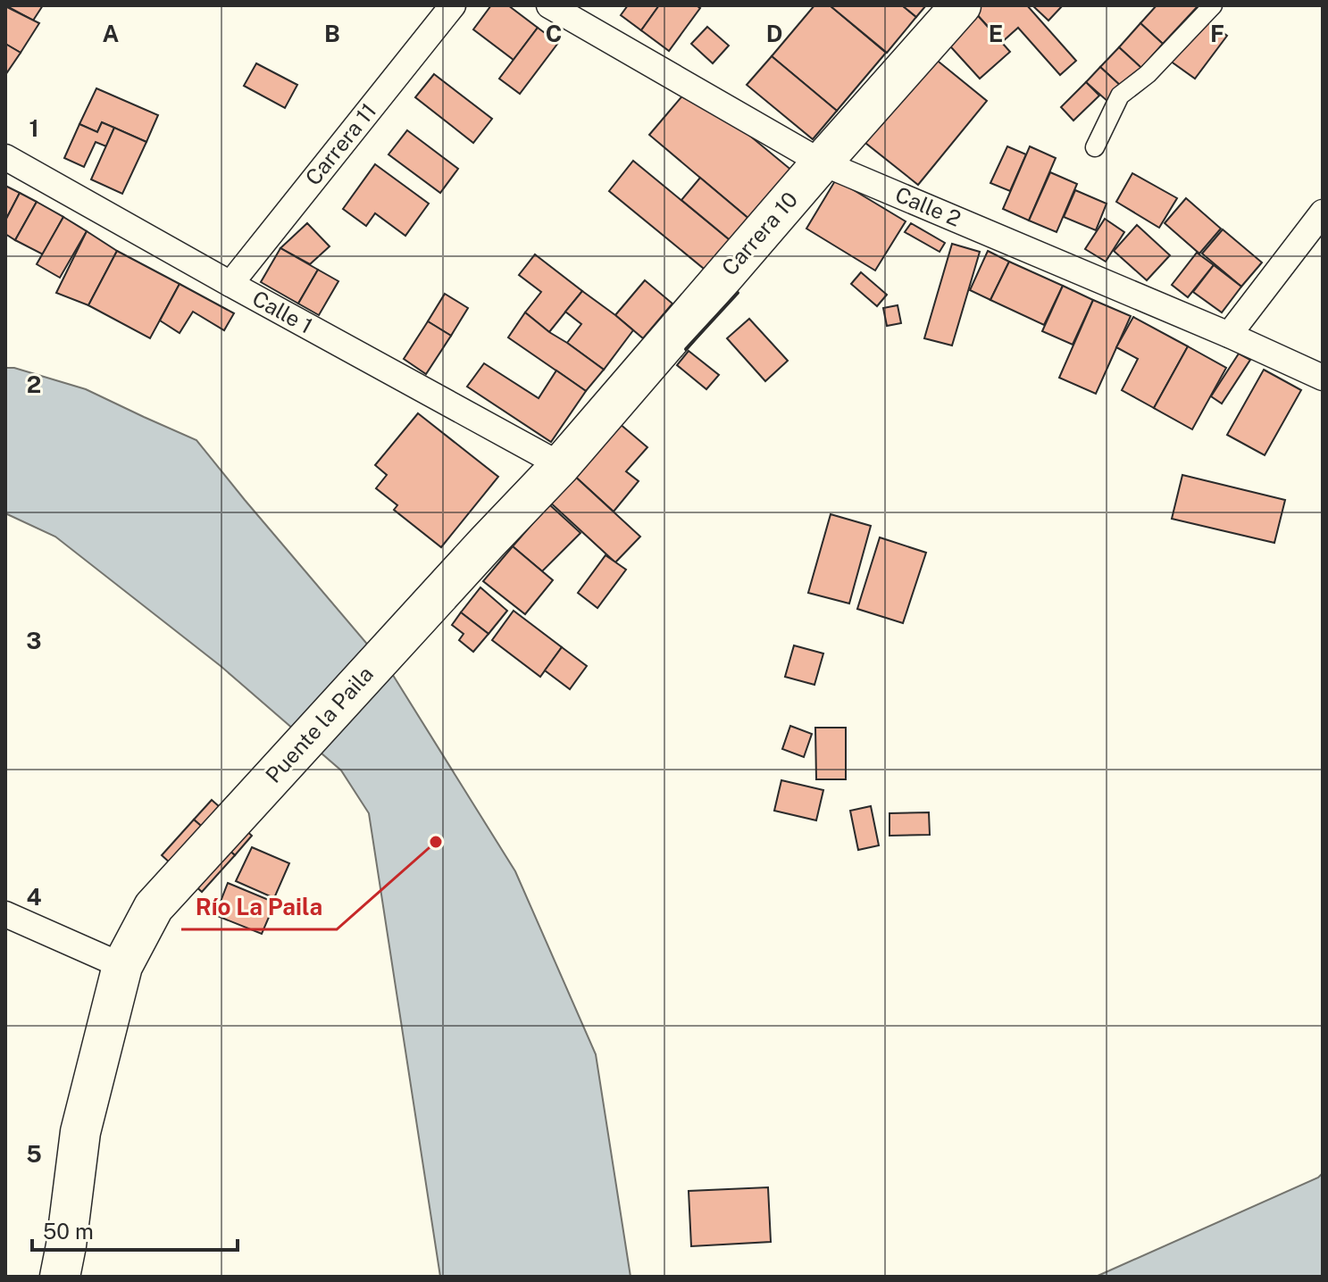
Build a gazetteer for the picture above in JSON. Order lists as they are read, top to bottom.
{
  "streets": {
    "main road": ["Carrera 10", "Puente la Paila"],
    "street": ["Carrera 11", "Calle 2", "Calle 1"]
  },
  "crossings": [
    ["Carrera 11", "Calle 1"],
    ["Calle 2", "Carrera 10"],
    ["Carrera 10", "Calle 1"],
    ["Carrera 10", "Puente la Paila"]
  ],
  "places": ["Río La Paila"],
  "scale_bar": "50 m",
  "grid": {
    "columns": [
      "A",
      "B",
      "C",
      "D",
      "E",
      "F"
    ],
    "rows": [
      "1",
      "2",
      "3",
      "4",
      "5"
    ]
  }
}
